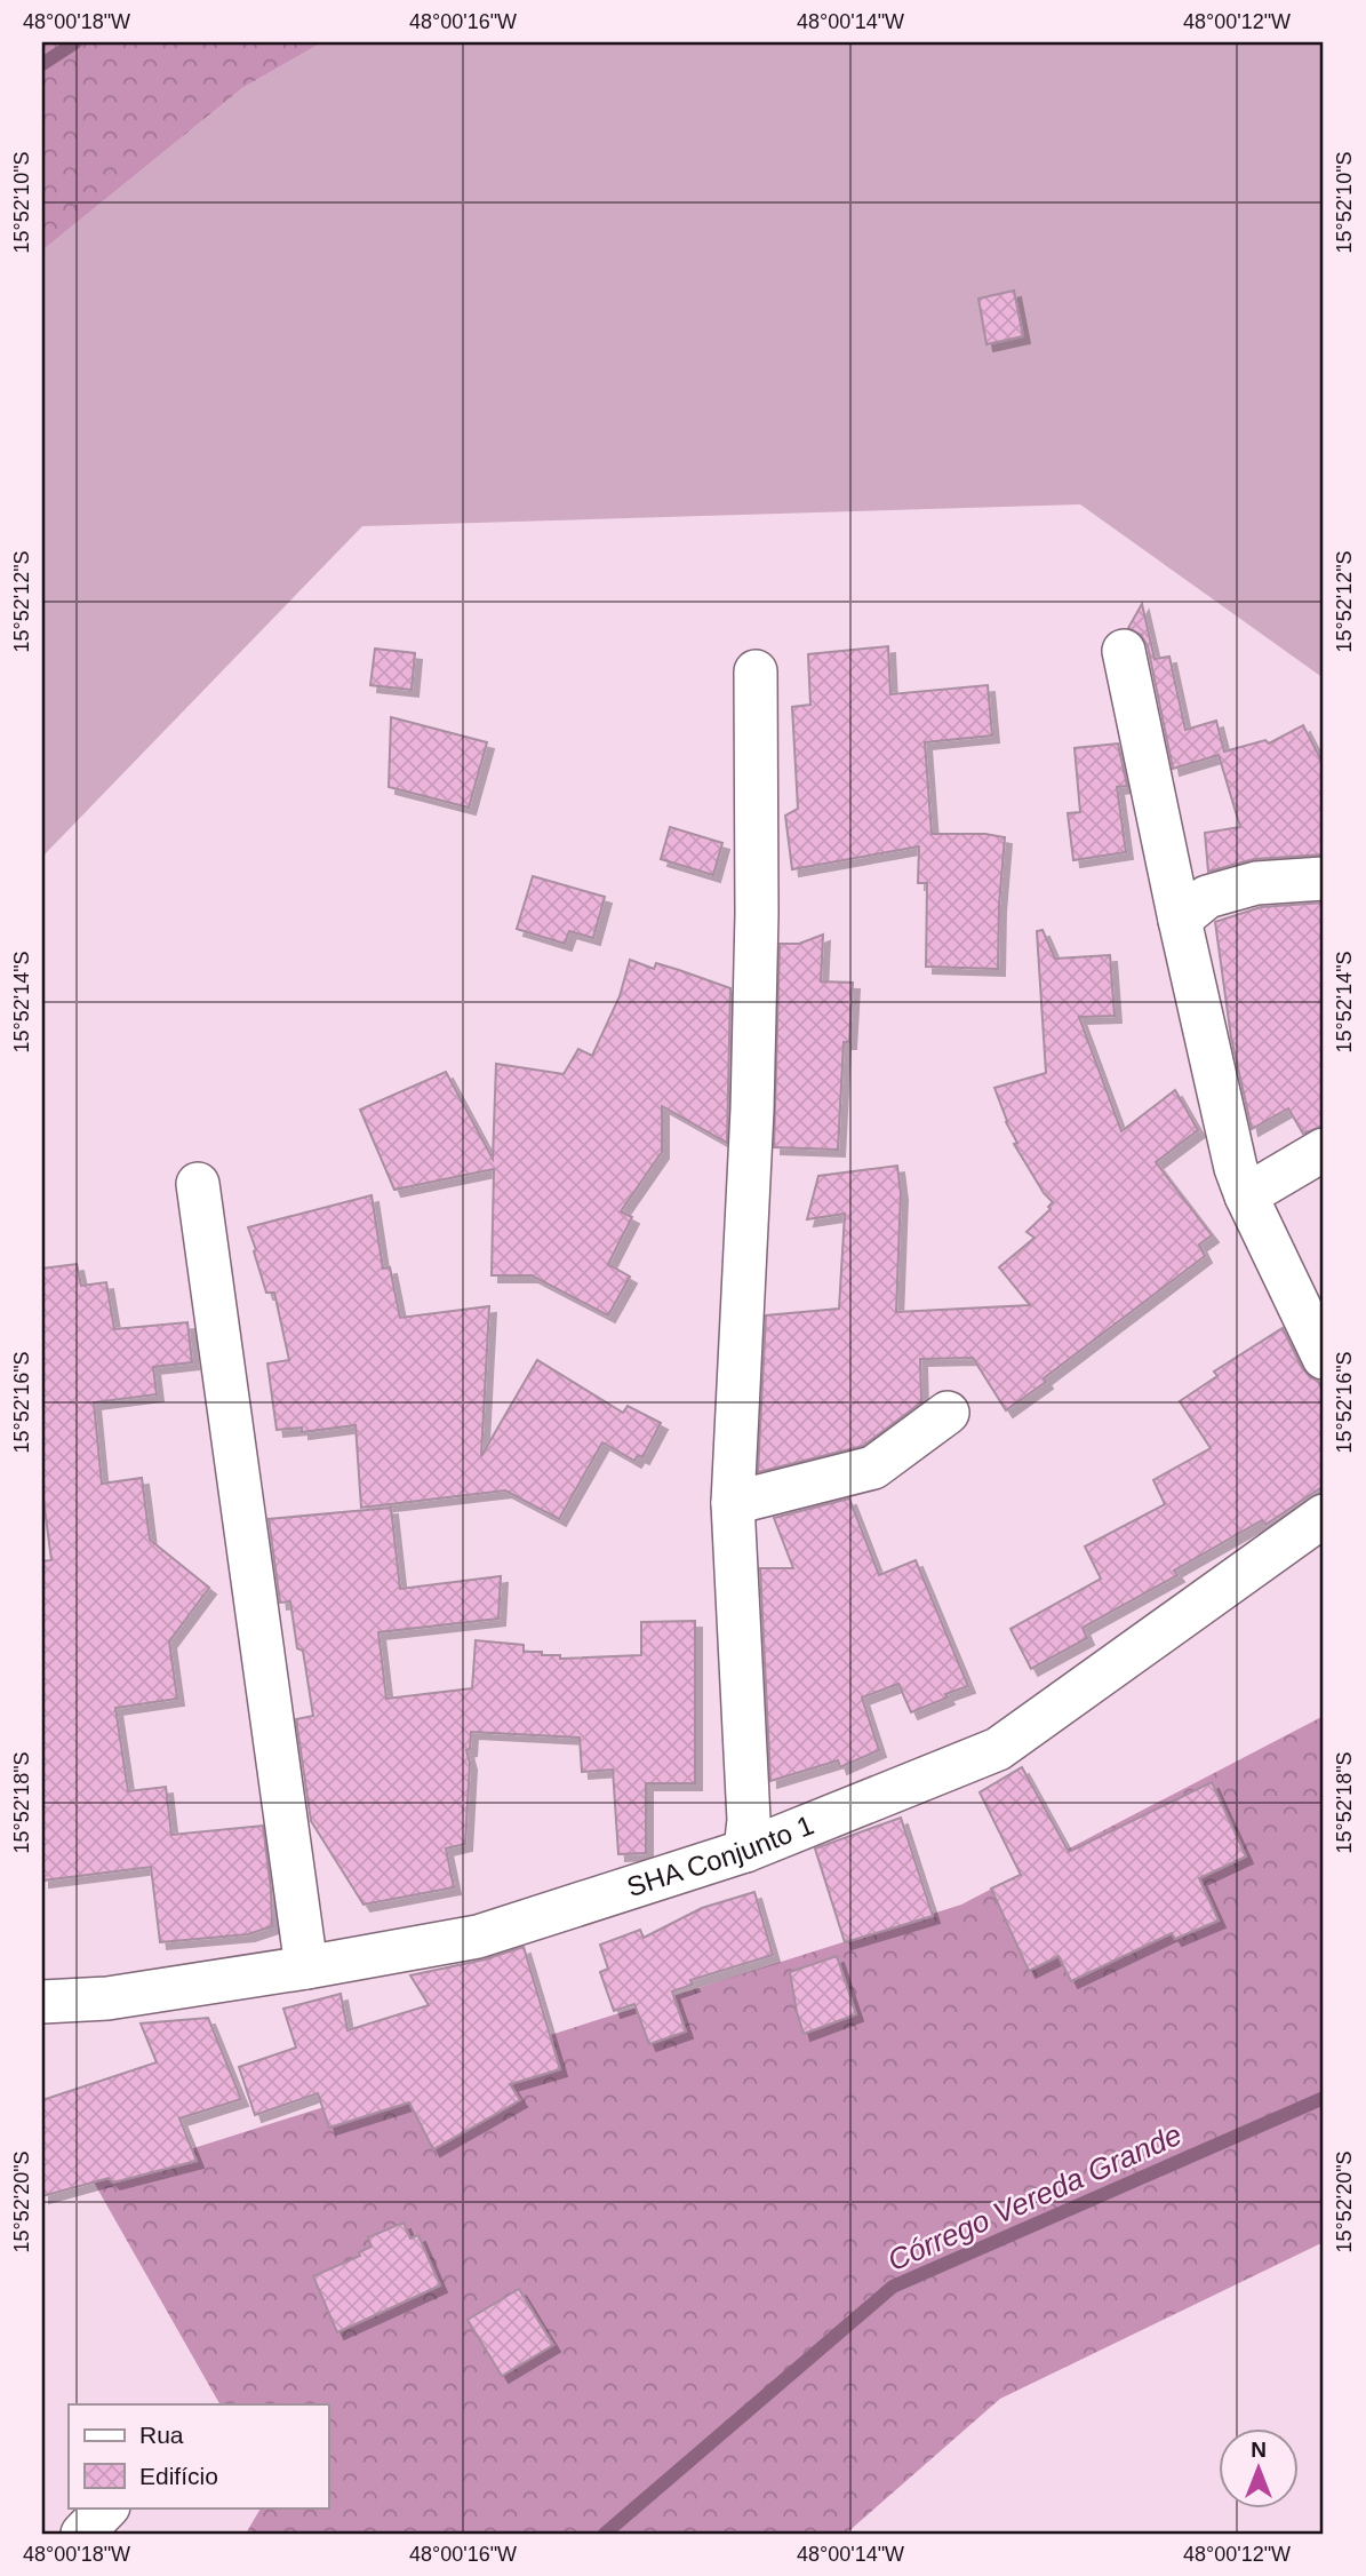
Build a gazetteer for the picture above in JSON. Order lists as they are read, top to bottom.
{
  "streets": {
    "street": ["SHA Conjunto 1"]
  },
  "water": ["Córrego Vereda Grande"],
  "legend": ["Rua", "Edifício"],
  "north": "top",
  "coordinates": [
    "48°00'18\"W",
    "48°00'16\"W",
    "48°00'14\"W",
    "48°00'12\"W",
    "15°52'10\"S",
    "15°52'12\"S",
    "15°52'14\"S",
    "15°52'16\"S",
    "15°52'18\"S",
    "15°52'20\"S"
  ]
}
